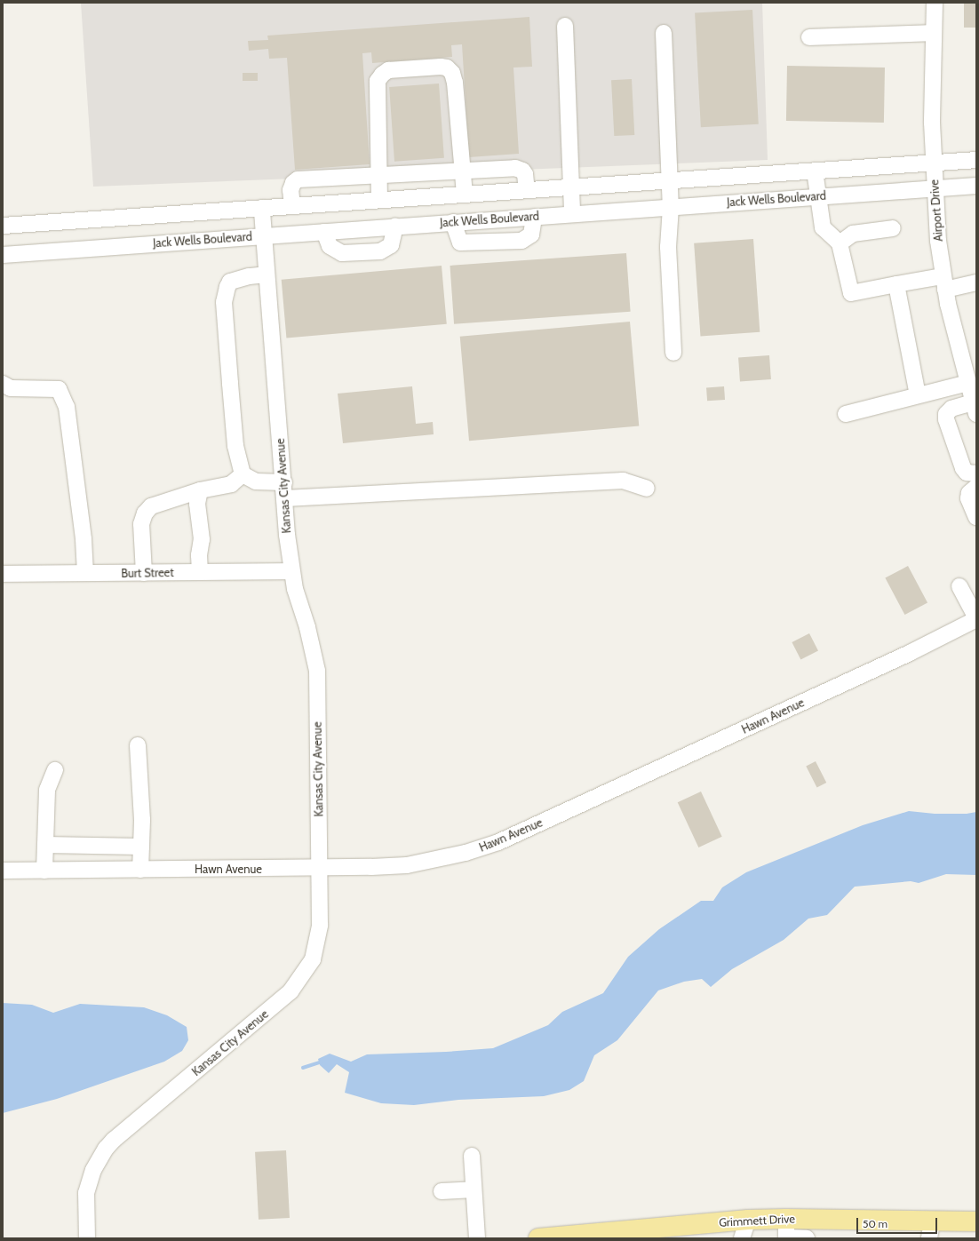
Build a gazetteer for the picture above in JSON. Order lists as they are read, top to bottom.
{
  "streets": {
    "main road": ["Grimmett Drive"],
    "street": [
      "Jack Wells Boulevard",
      "Airport Drive",
      "Kansas City Avenue",
      "Burt Street",
      "Hawn Avenue"
    ]
  },
  "crossings": [
    ["Jack Wells Boulevard", "Airport Drive"],
    ["Jack Wells Boulevard", "Kansas City Avenue"],
    ["Kansas City Avenue", "Burt Street"],
    ["Kansas City Avenue", "Hawn Avenue"]
  ],
  "scale_bar": "50 m"
}
